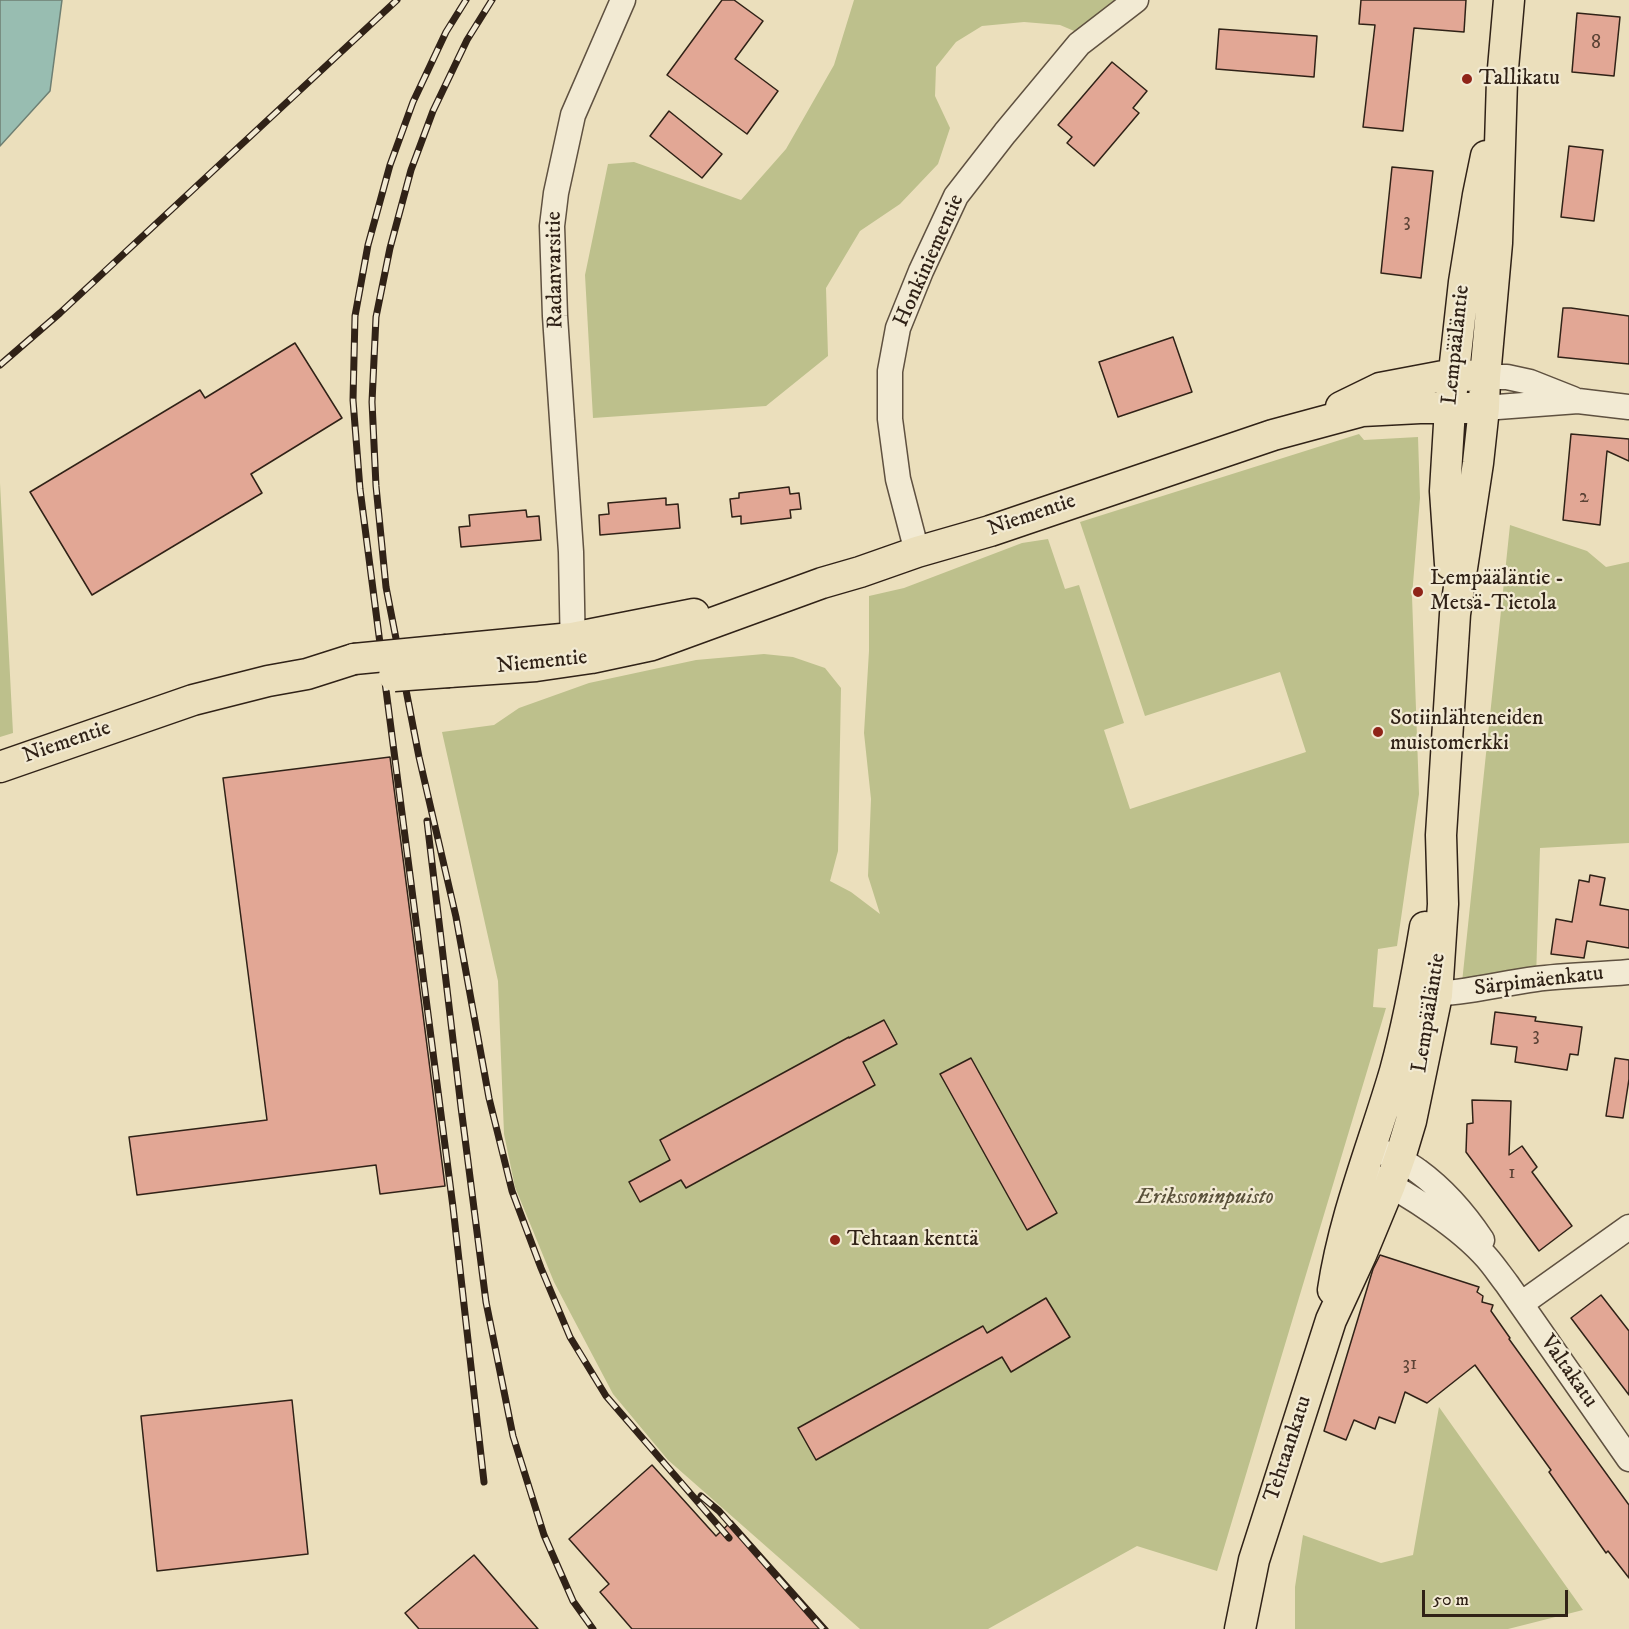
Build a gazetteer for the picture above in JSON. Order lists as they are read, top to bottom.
{
  "streets": {
    "main road": ["Lempääläntie", "Niementie", "Tehtaankatu"],
    "street": [
      "Honkiniementie",
      "Radanvarsitie",
      "Särpimäenkatu",
      "Valtakatu"
    ]
  },
  "crossings": [
    ["Honkiniementie", "Niementie"],
    ["Radanvarsitie", "Niementie"],
    ["Lempääläntie", "Niementie"],
    ["Lempääläntie", "Särpimäenkatu"],
    ["Lempääläntie", "Valtakatu"],
    ["Lempääläntie", "Tehtaankatu"],
    ["Valtakatu", "Tehtaankatu"]
  ],
  "parks": ["Erikssoninpuisto"],
  "places": [
    "Tallikatu",
    "Lempääläntie - Metsä-Tietola",
    "Sotiinlähteneiden muistomerkki",
    "Tehtaan kenttä"
  ],
  "house_numbers": [
    "8",
    "3",
    "2",
    "3",
    "1",
    "31"
  ],
  "scale_bar": "50 m"
}
